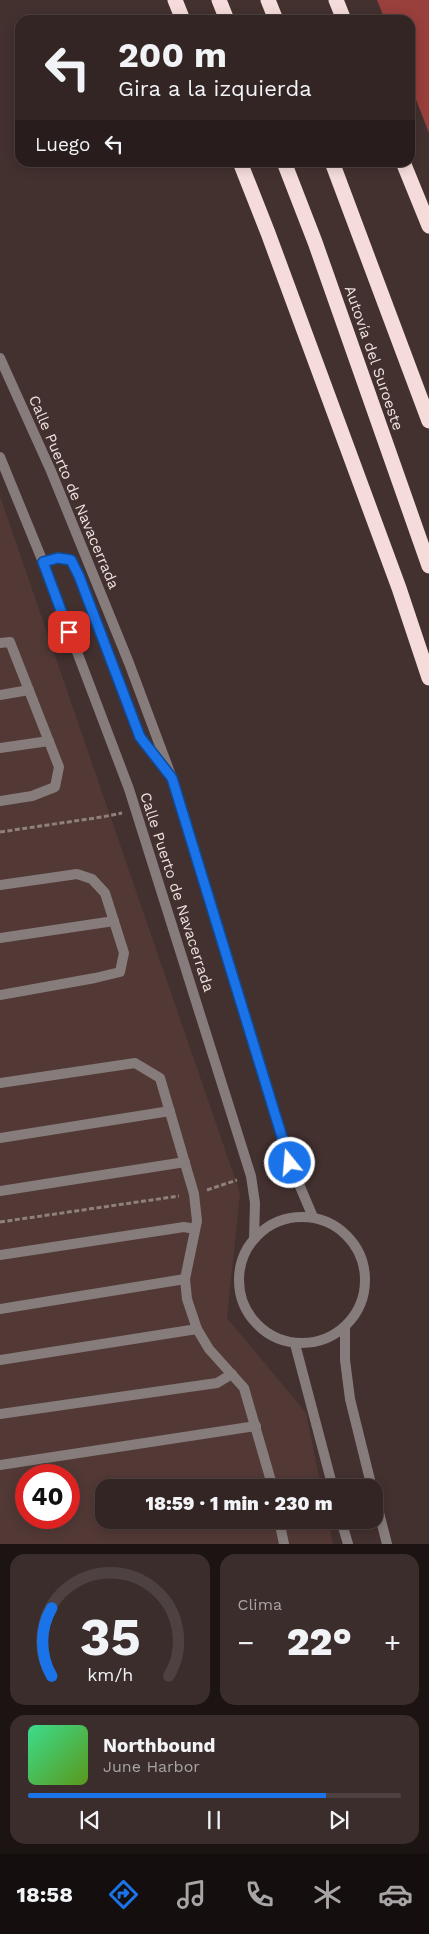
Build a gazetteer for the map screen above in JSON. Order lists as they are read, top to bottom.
{
  "streets": {
    "highway": ["Autovía del Suroeste"],
    "street": ["Calle Puerto de Navacerrada"]
  },
  "page": {
    "turn": ["200 m", "Gira a la izquierda"],
    "then": "Luego",
    "limit": "40",
    "trip": "18:59 · 1 min · 230 m",
    "tile": "Clima",
    "heat": ["−", "22°", "+"],
    "song": ["Northbound", "June Harbor"],
    "tabs": "18:58",
    "gauge": ["35", "km/h"]
  }
}
